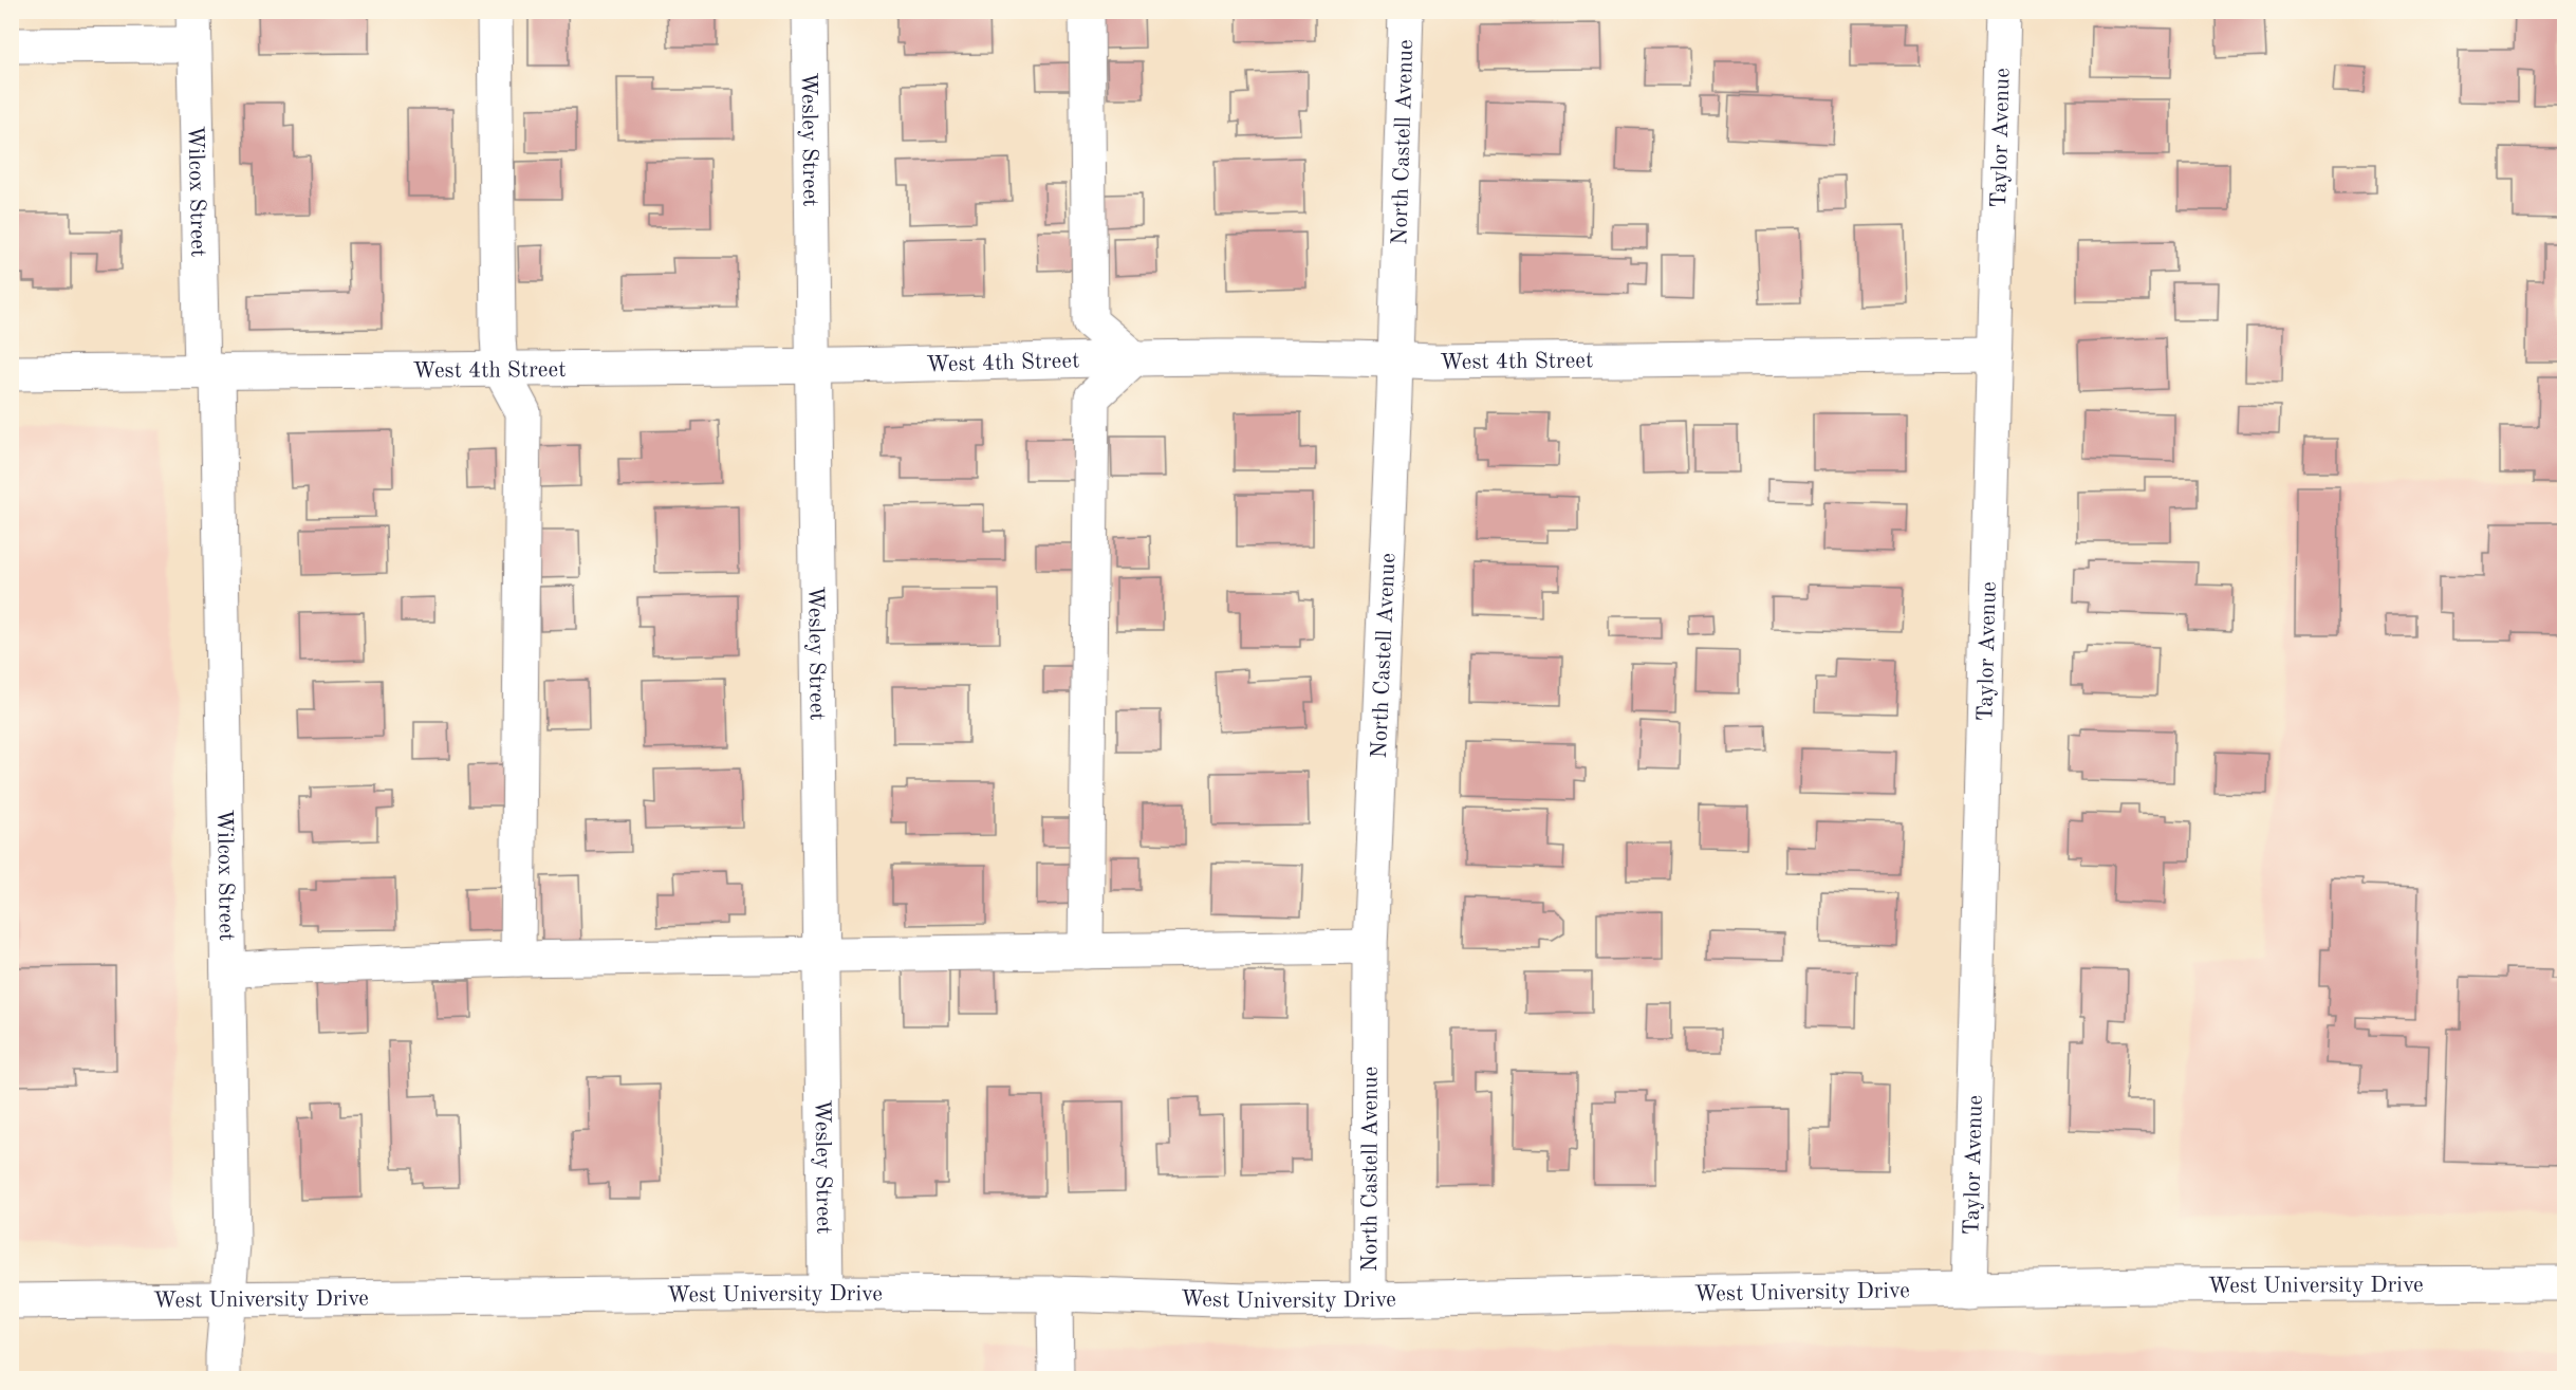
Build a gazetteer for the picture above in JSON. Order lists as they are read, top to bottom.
{
  "streets": {
    "street": [
      "Taylor Avenue",
      "Wesley Street",
      "North Castell Avenue",
      "Wilcox Street",
      "West 4th Street",
      "West University Drive"
    ]
  },
  "crossings": [
    ["Taylor Avenue", "West 4th Street"],
    ["Taylor Avenue", "West University Drive"],
    ["Wesley Street", "West 4th Street"],
    ["Wesley Street", "West University Drive"],
    ["North Castell Avenue", "West 4th Street"],
    ["North Castell Avenue", "West University Drive"],
    ["Wilcox Street", "West 4th Street"],
    ["Wilcox Street", "West University Drive"]
  ]
}
